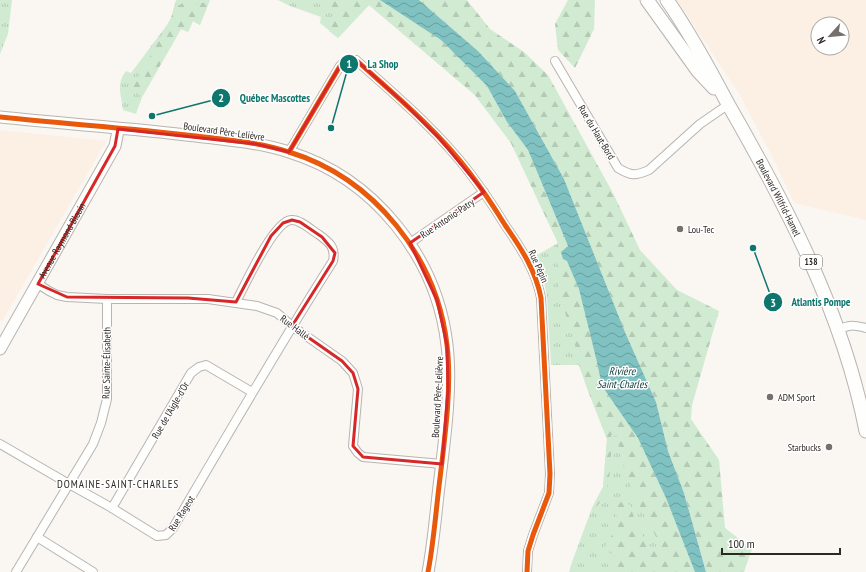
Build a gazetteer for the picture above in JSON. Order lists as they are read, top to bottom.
{
  "streets": {
    "main road": [
      "Boulevard Père-Lelièvre",
      "Boulevard Wilfrid-Hamel",
      "Avenue Raymond-Blouin",
      "138"
    ],
    "street": [
      "Rue du Haut-Bord",
      "Rue Antonio-Patry",
      "Rue Pépin",
      "Rue Hallé",
      "Rue Sainte-Élisabeth",
      "Rue de l'Aigle-d'Or",
      "Rue Rageot"
    ]
  },
  "crossings": [
    ["Boulevard Père-Lelièvre", "Rue Antonio-Patry"],
    ["Boulevard Père-Lelièvre", "Avenue Raymond-Blouin"],
    ["Boulevard Père-Lelièvre", "Rue Pépin"],
    ["Boulevard Père-Lelièvre", "Rue Hallé"],
    ["Rue du Haut-Bord", "Boulevard Wilfrid-Hamel"],
    ["Rue Antonio-Patry", "Rue Pépin"],
    ["Avenue Raymond-Blouin", "Rue Hallé"],
    ["Rue Hallé", "Rue Sainte-Élisabeth"],
    ["Rue Hallé", "Rue Rageot"],
    ["Rue Sainte-Élisabeth", "Rue Rageot"],
    ["Rue de l'Aigle-d'Or", "Rue Rageot"]
  ],
  "districts": ["DOMAINE-SAINT-CHARLES"],
  "water": ["Rivière Saint-Charles"],
  "places": [
    "Québec Mascottes",
    "La Shop",
    "Lou-Tec",
    "Atlantis Pompe",
    "ADM Sport",
    "Starbucks"
  ],
  "scale_bar": "100 m",
  "north": "bottom left"
}
